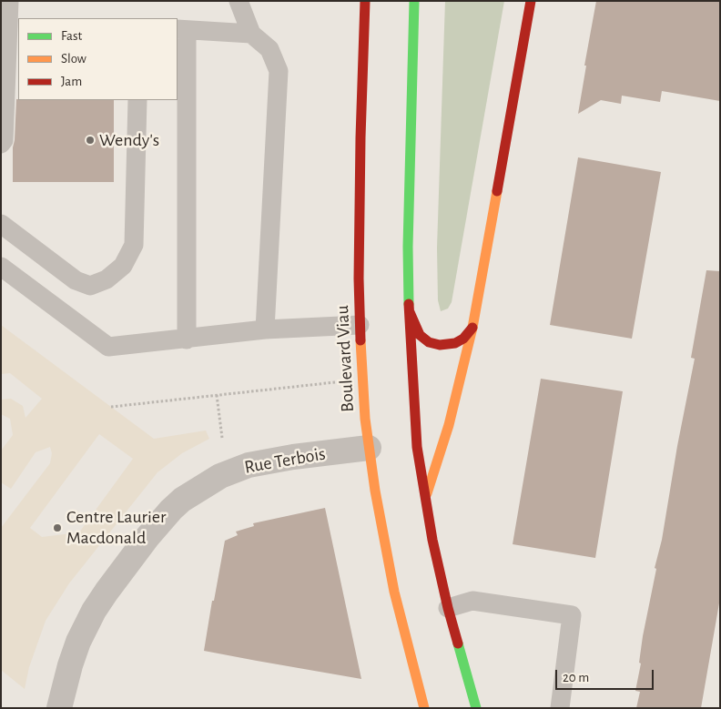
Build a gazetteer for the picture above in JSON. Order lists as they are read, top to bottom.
{
  "streets": {
    "main road": ["Boulevard Viau"],
    "street": ["Rue Terbois"]
  },
  "crossings": [
    ["Boulevard Viau", "Rue Terbois"]
  ],
  "places": ["Wendy's", "Centre Laurier Macdonald"],
  "legend": ["Fast", "Slow", "Jam"],
  "scale_bar": "20 m"
}
